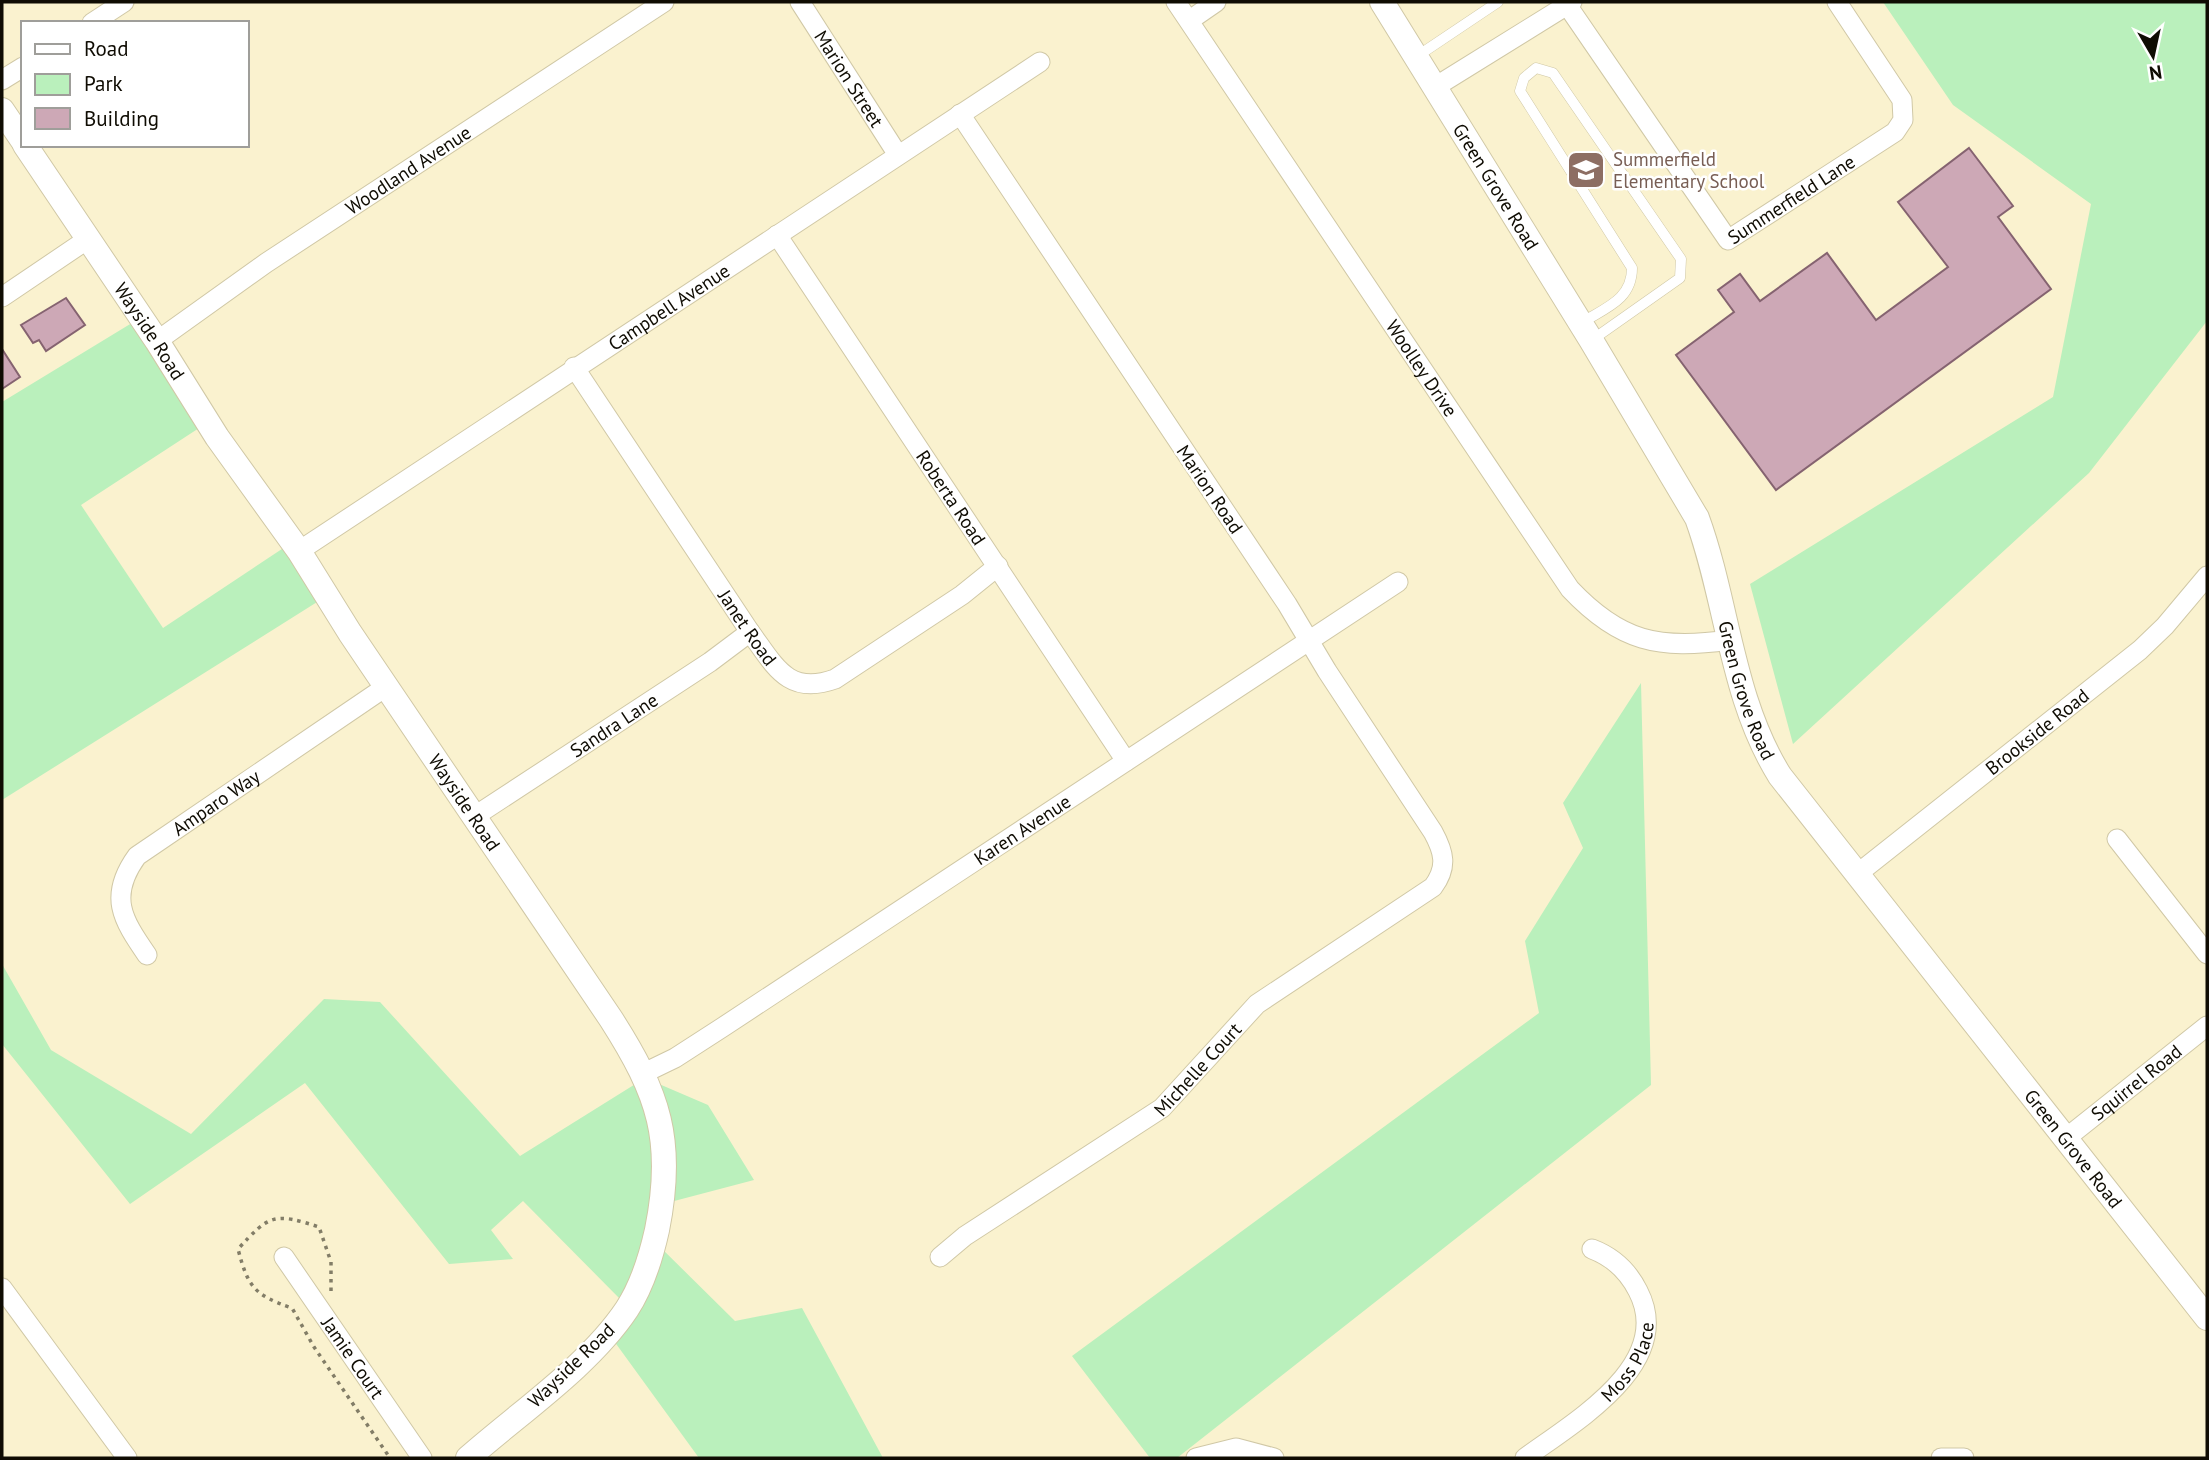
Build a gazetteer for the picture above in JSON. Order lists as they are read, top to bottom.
{
  "streets": {
    "street": [
      "Marion Street",
      "Woodland Avenue",
      "Green Grove Road",
      "Summerfield Lane",
      "Campbell Avenue",
      "Wayside Road",
      "Woolley Drive",
      "Marion Road",
      "Roberta Road",
      "Janet Road",
      "Sandra Lane",
      "Brookside Road",
      "Amparo Way",
      "Karen Avenue",
      "Michelle Court",
      "Squirrel Road",
      "Jamie Court",
      "Moss Place"
    ]
  },
  "crossings": [
    ["Marion Street", "Campbell Avenue"],
    ["Woodland Avenue", "Wayside Road"],
    ["Green Grove Road", "Summerfield Lane"],
    ["Green Grove Road", "Woolley Drive"],
    ["Green Grove Road", "Brookside Road"],
    ["Green Grove Road", "Squirrel Road"],
    ["Campbell Avenue", "Wayside Road"],
    ["Campbell Avenue", "Marion Road"],
    ["Campbell Avenue", "Roberta Road"],
    ["Campbell Avenue", "Janet Road"],
    ["Wayside Road", "Sandra Lane"],
    ["Wayside Road", "Amparo Way"],
    ["Wayside Road", "Karen Avenue"],
    ["Marion Road", "Karen Avenue"],
    ["Marion Road", "Michelle Court"],
    ["Roberta Road", "Janet Road"],
    ["Roberta Road", "Karen Avenue"],
    ["Janet Road", "Sandra Lane"]
  ],
  "places": {
    "school or university": ["Summerfield Elementary School"]
  },
  "legend": ["Road", "Park", "Building"],
  "north": "bottom"
}
